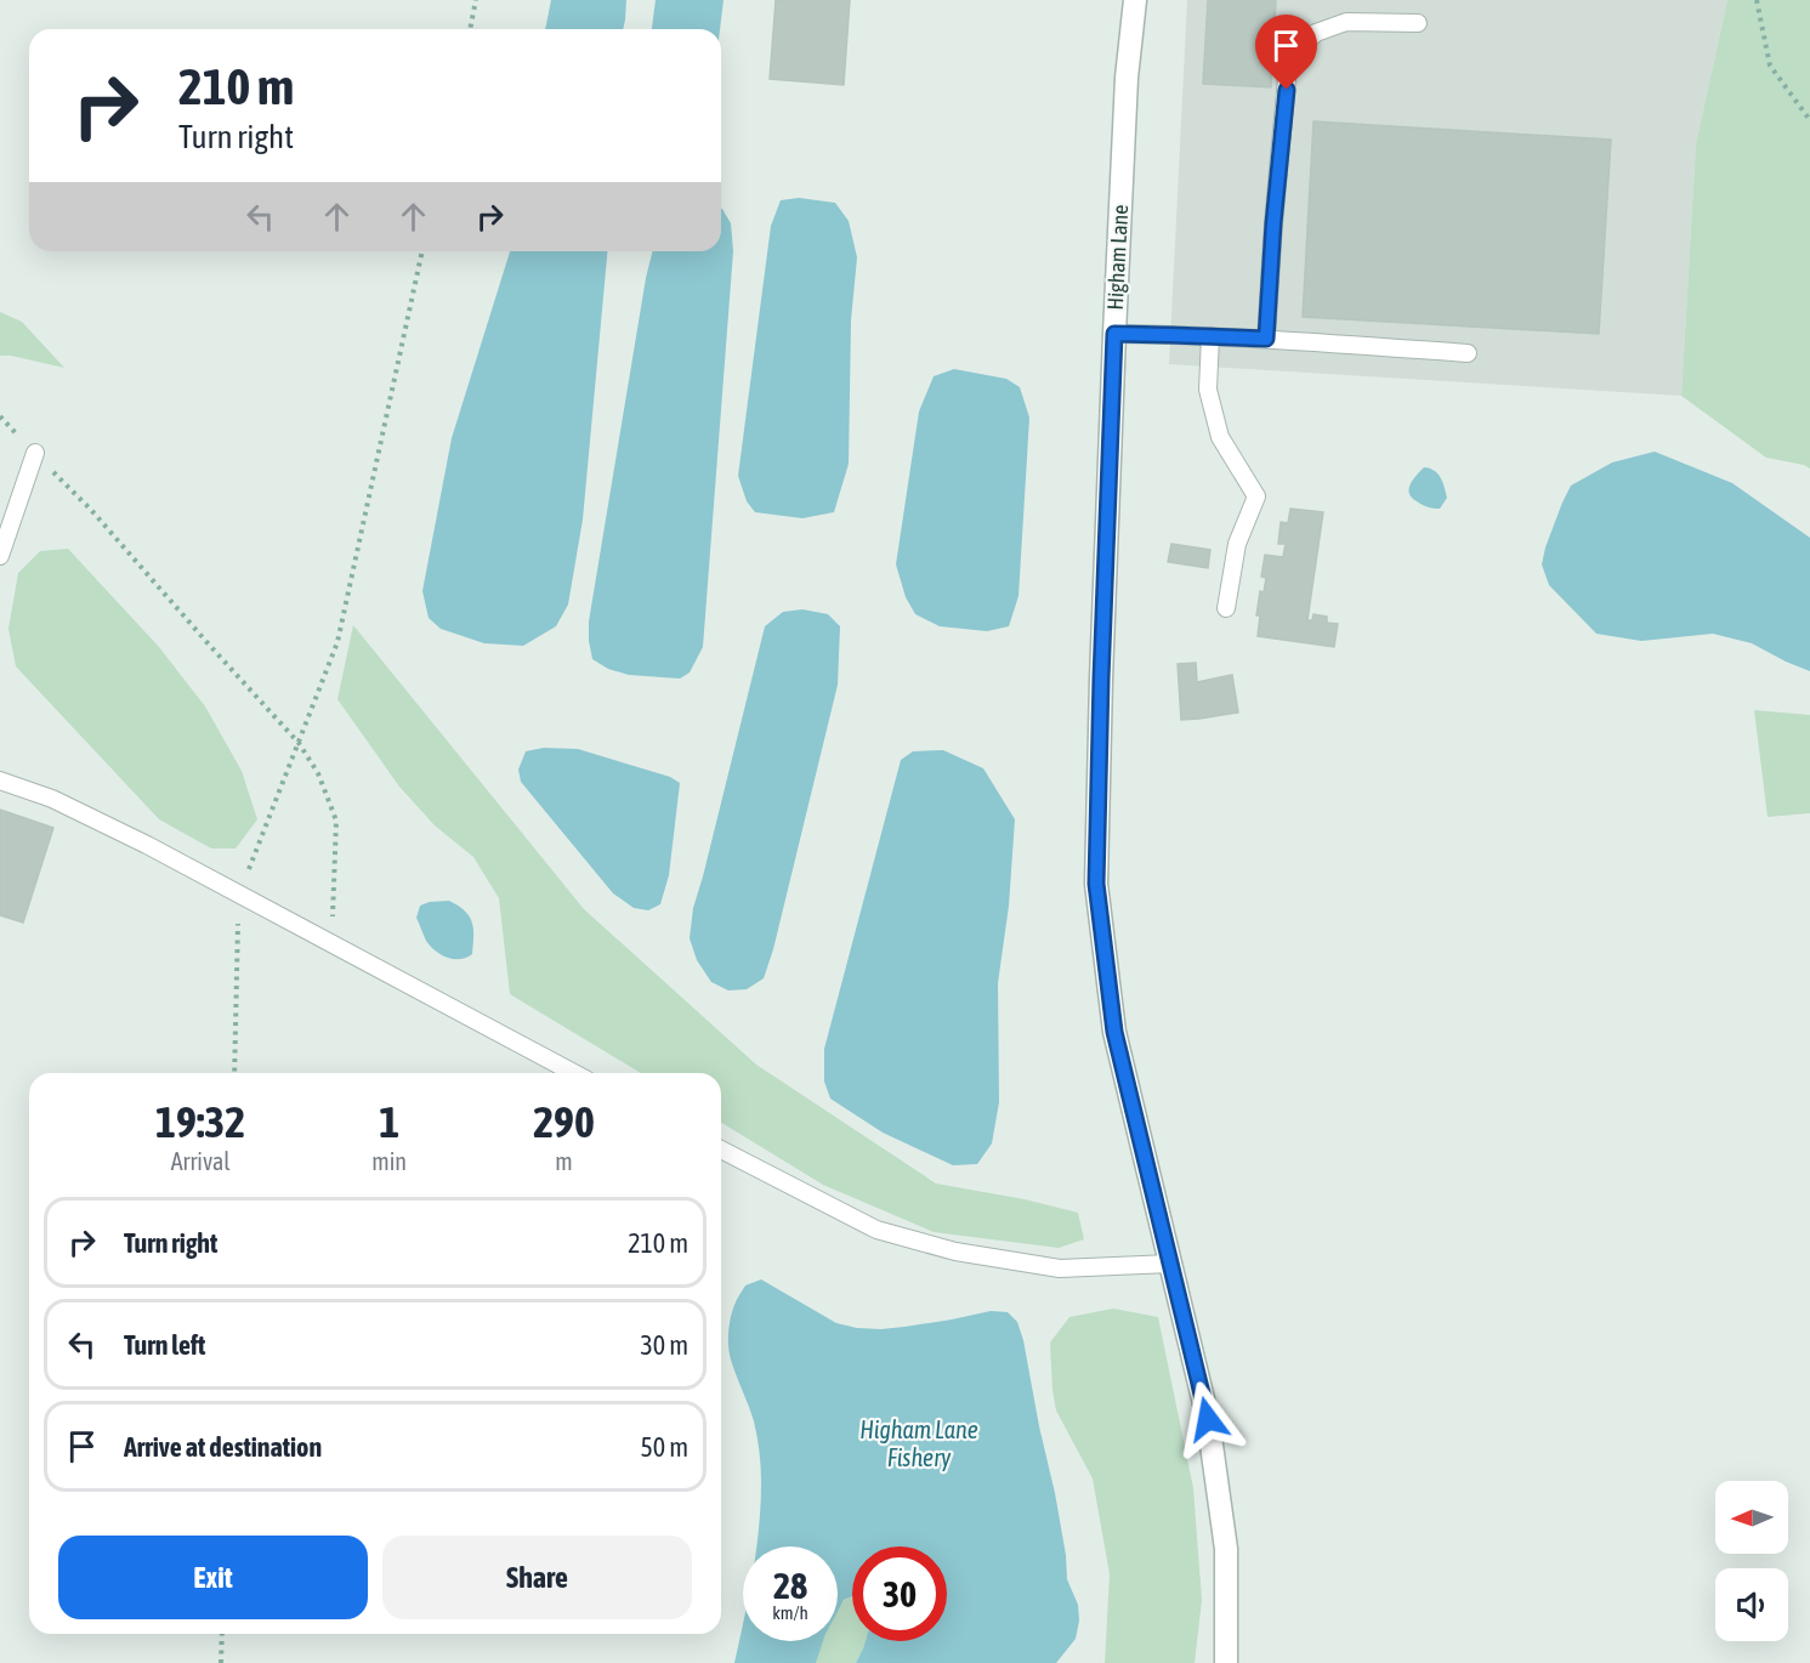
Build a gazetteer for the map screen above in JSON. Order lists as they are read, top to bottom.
{
  "streets": {
    "street": ["Higham Lane"]
  },
  "water": ["Higham Lane Fishery"],
  "north": "left",
  "page": {
    "turn": ["210 m", "Turn right"],
    "eta": [
      "19:32",
      "Arrival",
      "1",
      "min",
      "290",
      "m"
    ],
    "list": [
      {
        "name": "Turn right",
        "value": "210 m"
      },
      {
        "name": "Turn left",
        "value": "30 m"
      },
      {
        "name": "Arrive at destination",
        "value": "50 m"
      }
    ],
    "buttons": ["Exit", "Share"],
    "speed": "28 km/h",
    "limit": "30"
  }
}
